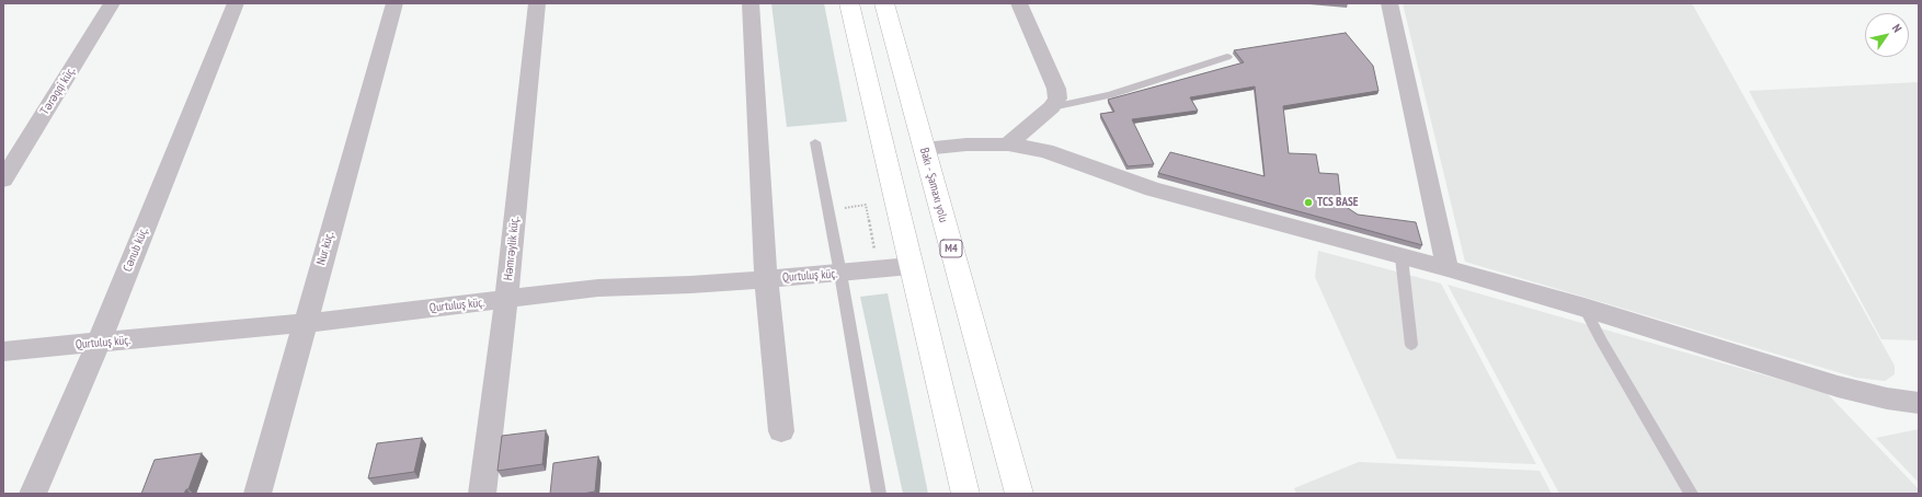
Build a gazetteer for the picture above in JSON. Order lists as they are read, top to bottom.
{
  "streets": {
    "highway": ["Bakı - Şamaxı yolu", "M4"],
    "street": [
      "Tərəqqi küç.",
      "Nur küç.",
      "Həmrəylik küç.",
      "Cənub küç.",
      "Qurtuluş küç."
    ]
  },
  "crossings": [
    ["Nur küç.", "Qurtuluş küç."],
    ["Həmrəylik küç.", "Qurtuluş küç."],
    ["Cənub küç.", "Qurtuluş küç."]
  ],
  "places": ["TCS BASE"],
  "north": "top right"
}
